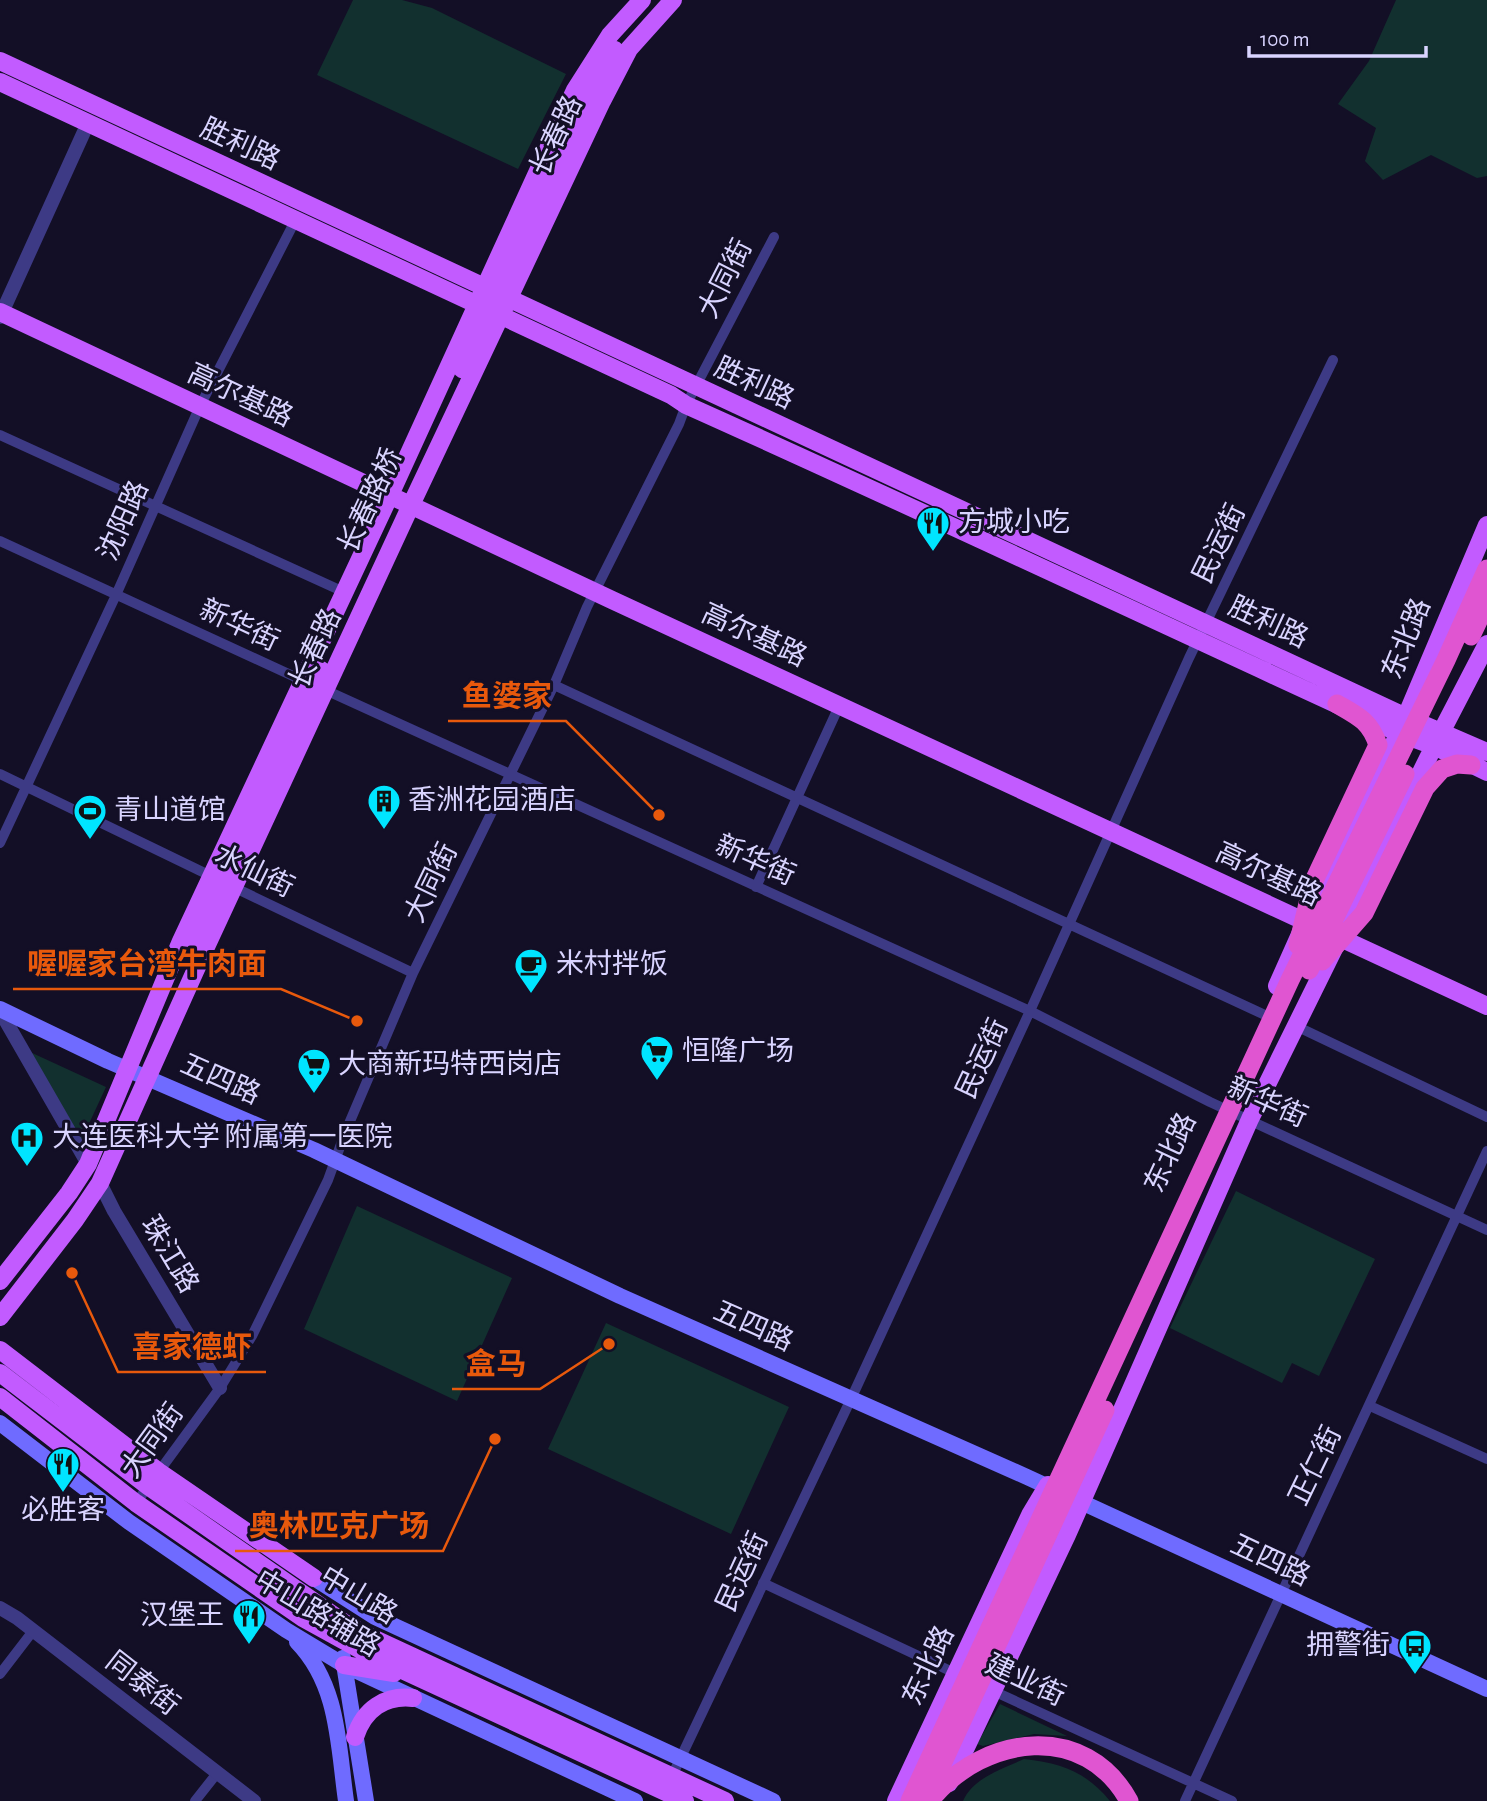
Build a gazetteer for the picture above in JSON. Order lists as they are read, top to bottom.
{
  "streets": {
    "highway": ["东北路"],
    "main road": [
      "长春路",
      "胜利路",
      "高尔基路",
      "长春路桥",
      "五四路",
      "中山路",
      "中山路辅路"
    ],
    "street": [
      "大同街",
      "沈阳路",
      "民运街",
      "新华街",
      "水仙街",
      "珠江路",
      "正仁街",
      "建业街",
      "同泰街"
    ]
  },
  "crossings": [
    ["长春路", "胜利路"],
    ["长春路", "高尔基路"],
    ["长春路", "长春路桥"],
    ["长春路", "新华街"],
    ["长春路", "水仙街"],
    ["长春路", "五四路"],
    ["长春路", "珠江路"],
    ["胜利路", "大同街"],
    ["胜利路", "沈阳路"],
    ["胜利路", "民运街"],
    ["胜利路", "东北路"],
    ["大同街", "高尔基路"],
    ["大同街", "新华街"],
    ["大同街", "水仙街"],
    ["大同街", "五四路"],
    ["大同街", "珠江路"],
    ["大同街", "中山路"],
    ["高尔基路", "沈阳路"],
    ["高尔基路", "民运街"],
    ["高尔基路", "东北路"],
    ["沈阳路", "新华街"],
    ["沈阳路", "水仙街"],
    ["民运街", "新华街"],
    ["民运街", "五四路"],
    ["民运街", "中山路"],
    ["民运街", "中山路辅路"],
    ["民运街", "建业街"],
    ["新华街", "东北路"],
    ["新华街", "正仁街"],
    ["东北路", "五四路"],
    ["东北路", "建业街"],
    ["五四路", "正仁街"],
    ["正仁街", "建业街"]
  ],
  "places": {
    "restaurant": ["方城小吃", "必胜客", "汉堡王"],
    "other": [
      "鱼婆家",
      "喔喔家台湾牛肉面",
      "喜家德虾",
      "盒马",
      "奥林匹克广场"
    ],
    "building": ["香洲花园酒店"],
    "sports": ["青山道馆"],
    "cafe": ["米村拌饭"],
    "supermarket": ["恒隆广场", "大商新玛特西岗店"],
    "hospital": ["大连医科大学 附属第一医院"],
    "bus stop": ["拥警街"]
  },
  "scale_bar": "100 m"
}
